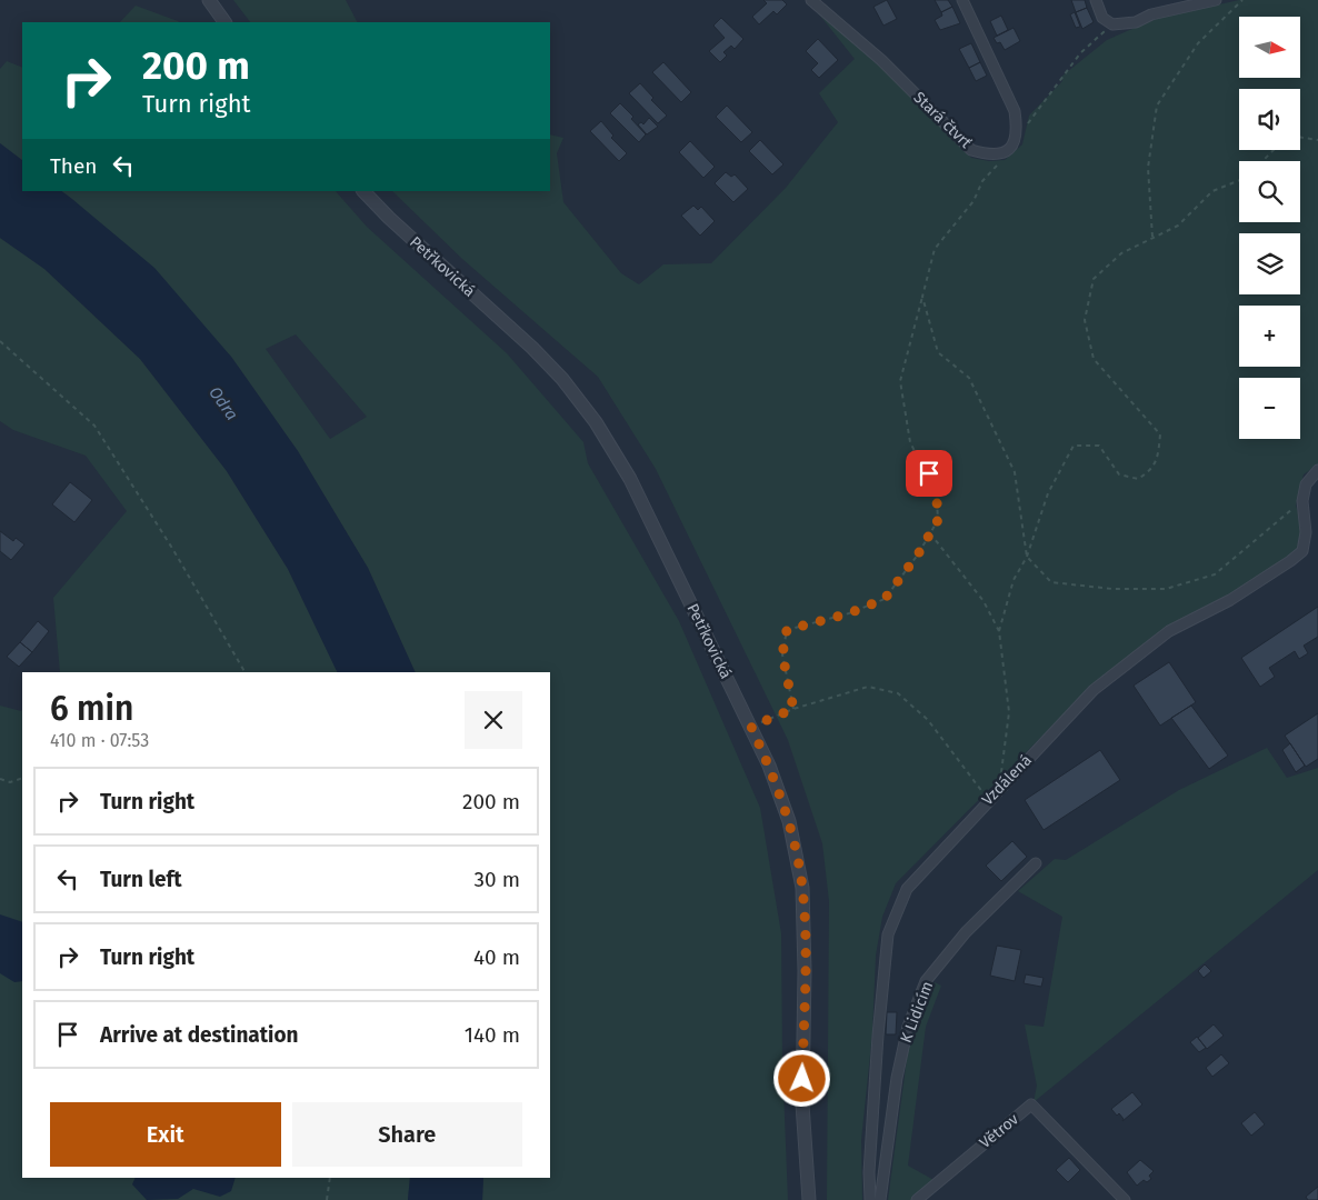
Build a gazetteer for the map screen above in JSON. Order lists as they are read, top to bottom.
{
  "streets": {
    "street": [
      "Stará čtvrť",
      "Petřkovická",
      "Vzdálená",
      "K Lidicím",
      "Větrov"
    ]
  },
  "water": ["Odra"],
  "north": "right",
  "page": {
    "map_buttons": ["+", "−"],
    "turn": ["200 m", "Turn right"],
    "then": "Then",
    "heading": ["6 min", "410 m · 07:53"],
    "list": [
      {
        "name": "Turn right",
        "value": "200 m"
      },
      {
        "name": "Turn left",
        "value": "30 m"
      },
      {
        "name": "Turn right",
        "value": "40 m"
      },
      {
        "name": "Arrive at destination",
        "value": "140 m"
      }
    ],
    "buttons": ["Exit", "Share"]
  }
}
